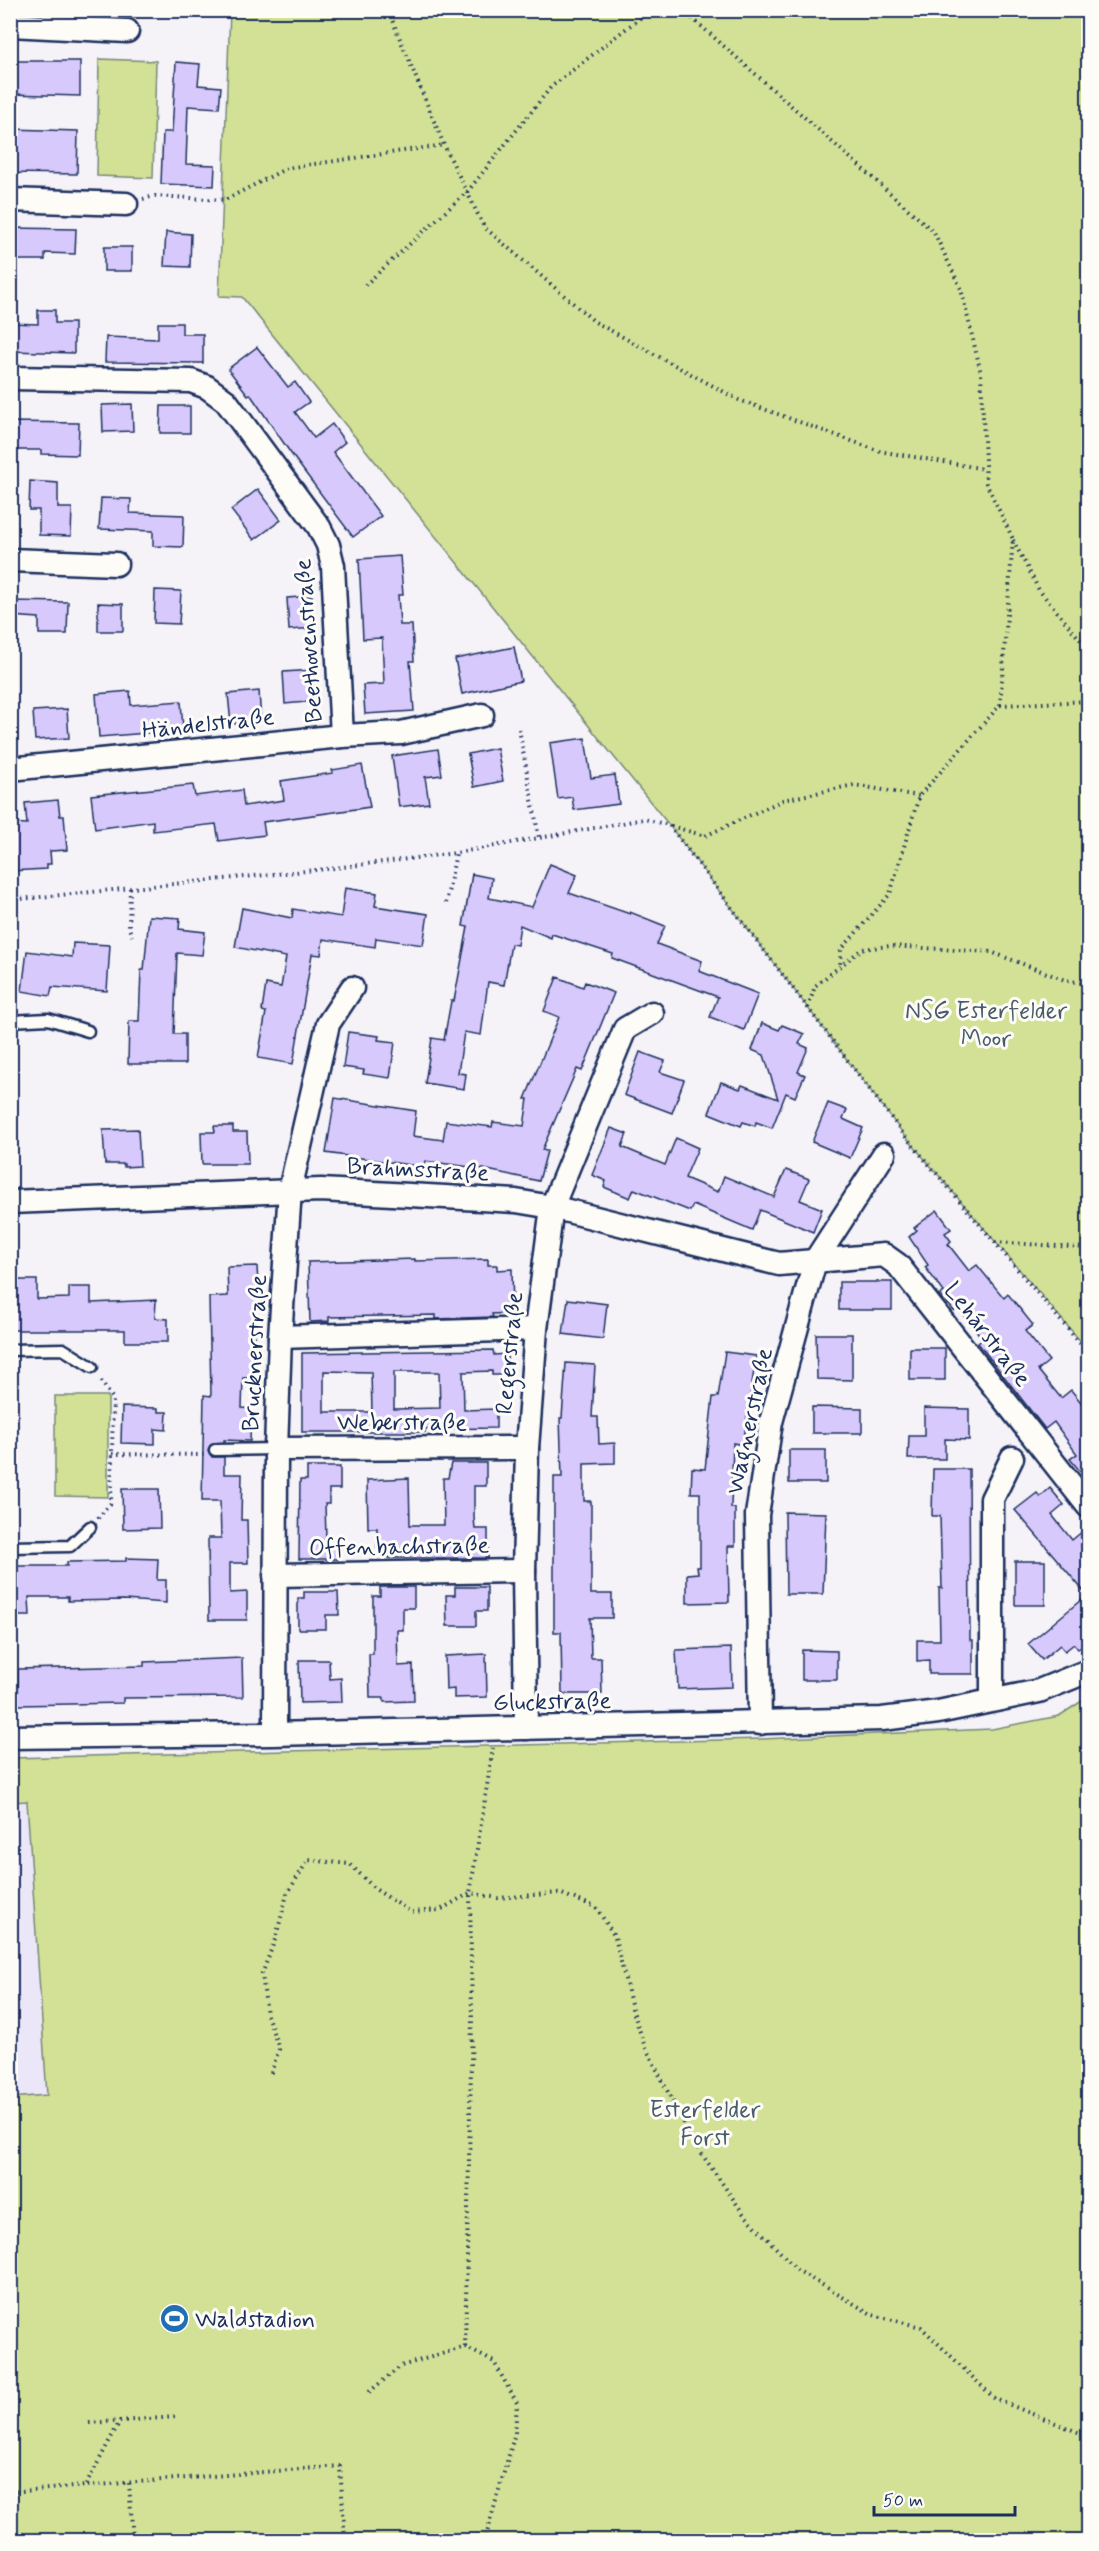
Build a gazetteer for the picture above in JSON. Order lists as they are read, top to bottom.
{
  "streets": {
    "street": [
      "Beethovenstraße",
      "Händelstraße",
      "Brahmsstraße",
      "Lehárstraße",
      "Brucknerstraße",
      "Regerstraße",
      "Wagnerstraße",
      "Weberstraße",
      "Offenbachstraße",
      "Gluckstraße"
    ]
  },
  "crossings": [
    ["Beethovenstraße", "Händelstraße"],
    ["Brahmsstraße", "Lehárstraße"],
    ["Brahmsstraße", "Brucknerstraße"],
    ["Brahmsstraße", "Regerstraße"],
    ["Brahmsstraße", "Wagnerstraße"],
    ["Lehárstraße", "Wagnerstraße"],
    ["Brucknerstraße", "Weberstraße"],
    ["Brucknerstraße", "Offenbachstraße"],
    ["Brucknerstraße", "Gluckstraße"],
    ["Regerstraße", "Weberstraße"],
    ["Regerstraße", "Offenbachstraße"],
    ["Regerstraße", "Gluckstraße"],
    ["Wagnerstraße", "Gluckstraße"]
  ],
  "parks": ["NSG Esterfelder Moor", "Esterfelder Forst"],
  "places": {
    "sports": ["Waldstadion"]
  },
  "scale_bar": "50 m"
}
